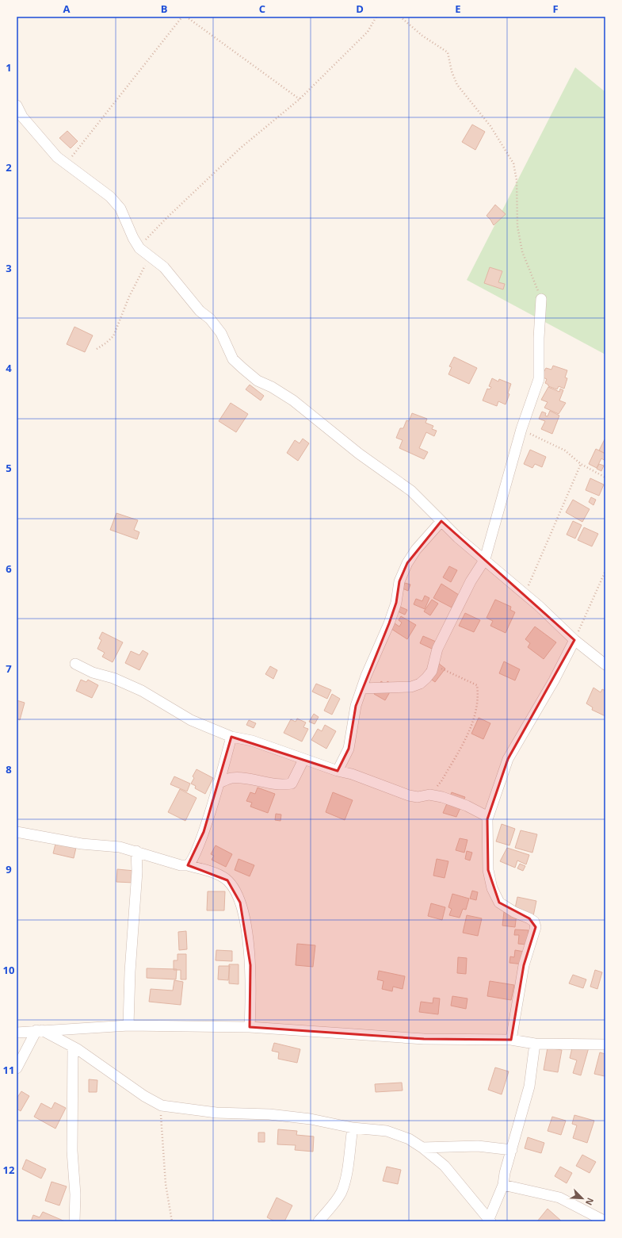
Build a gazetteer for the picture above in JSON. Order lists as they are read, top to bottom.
{
  "north": "bottom right",
  "grid": {
    "columns": [
      "A",
      "B",
      "C",
      "D",
      "E",
      "F"
    ],
    "rows": [
      "1",
      "2",
      "3",
      "4",
      "5",
      "6",
      "7",
      "8",
      "9",
      "10",
      "11",
      "12"
    ]
  }
}
